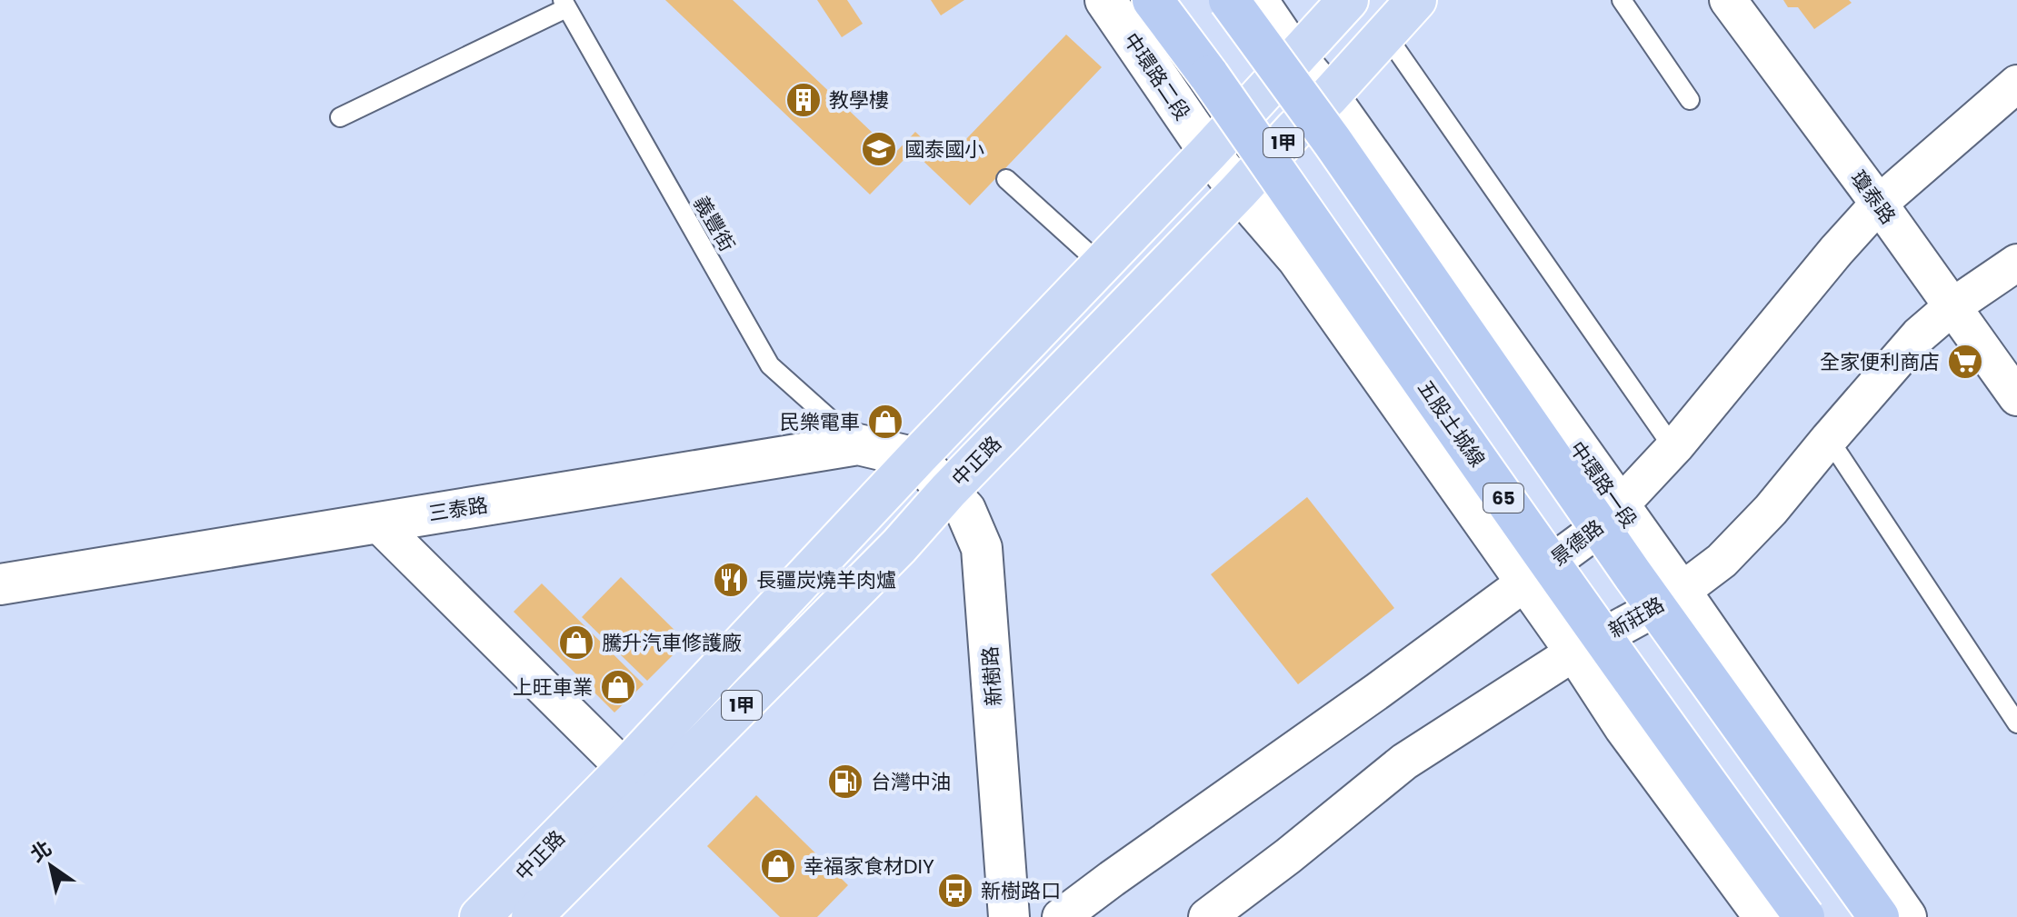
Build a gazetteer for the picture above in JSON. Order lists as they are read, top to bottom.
{
  "streets": {
    "highway": ["五股土城線", "65"],
    "main road": ["1甲", "中正路"],
    "street": [
      "中環路二段",
      "瓊泰路",
      "中環路一段",
      "三泰路",
      "景德路",
      "新莊路",
      "新樹路"
    ],
    "lane": ["義豐街"]
  },
  "crossings": [
    ["中環路二段", "中正路"],
    ["瓊泰路", "景德路"],
    ["瓊泰路", "新莊路"],
    ["義豐街", "三泰路"],
    ["中正路", "中環路一段"],
    ["中正路", "三泰路"],
    ["中正路", "新樹路"],
    ["中環路一段", "景德路"],
    ["中環路一段", "新莊路"],
    ["三泰路", "新樹路"]
  ],
  "places": {
    "building": ["教學樓"],
    "school or university": ["國泰國小"],
    "supermarket": ["全家便利商店"],
    "shop": [
      "民樂電車",
      "騰升汽車修護廠",
      "上旺車業",
      "幸福家食材DIY"
    ],
    "restaurant": ["長疆炭燒羊肉爐"],
    "fuel station": ["台灣中油"],
    "bus stop": ["新樹路口"]
  },
  "north": "top left"
}
